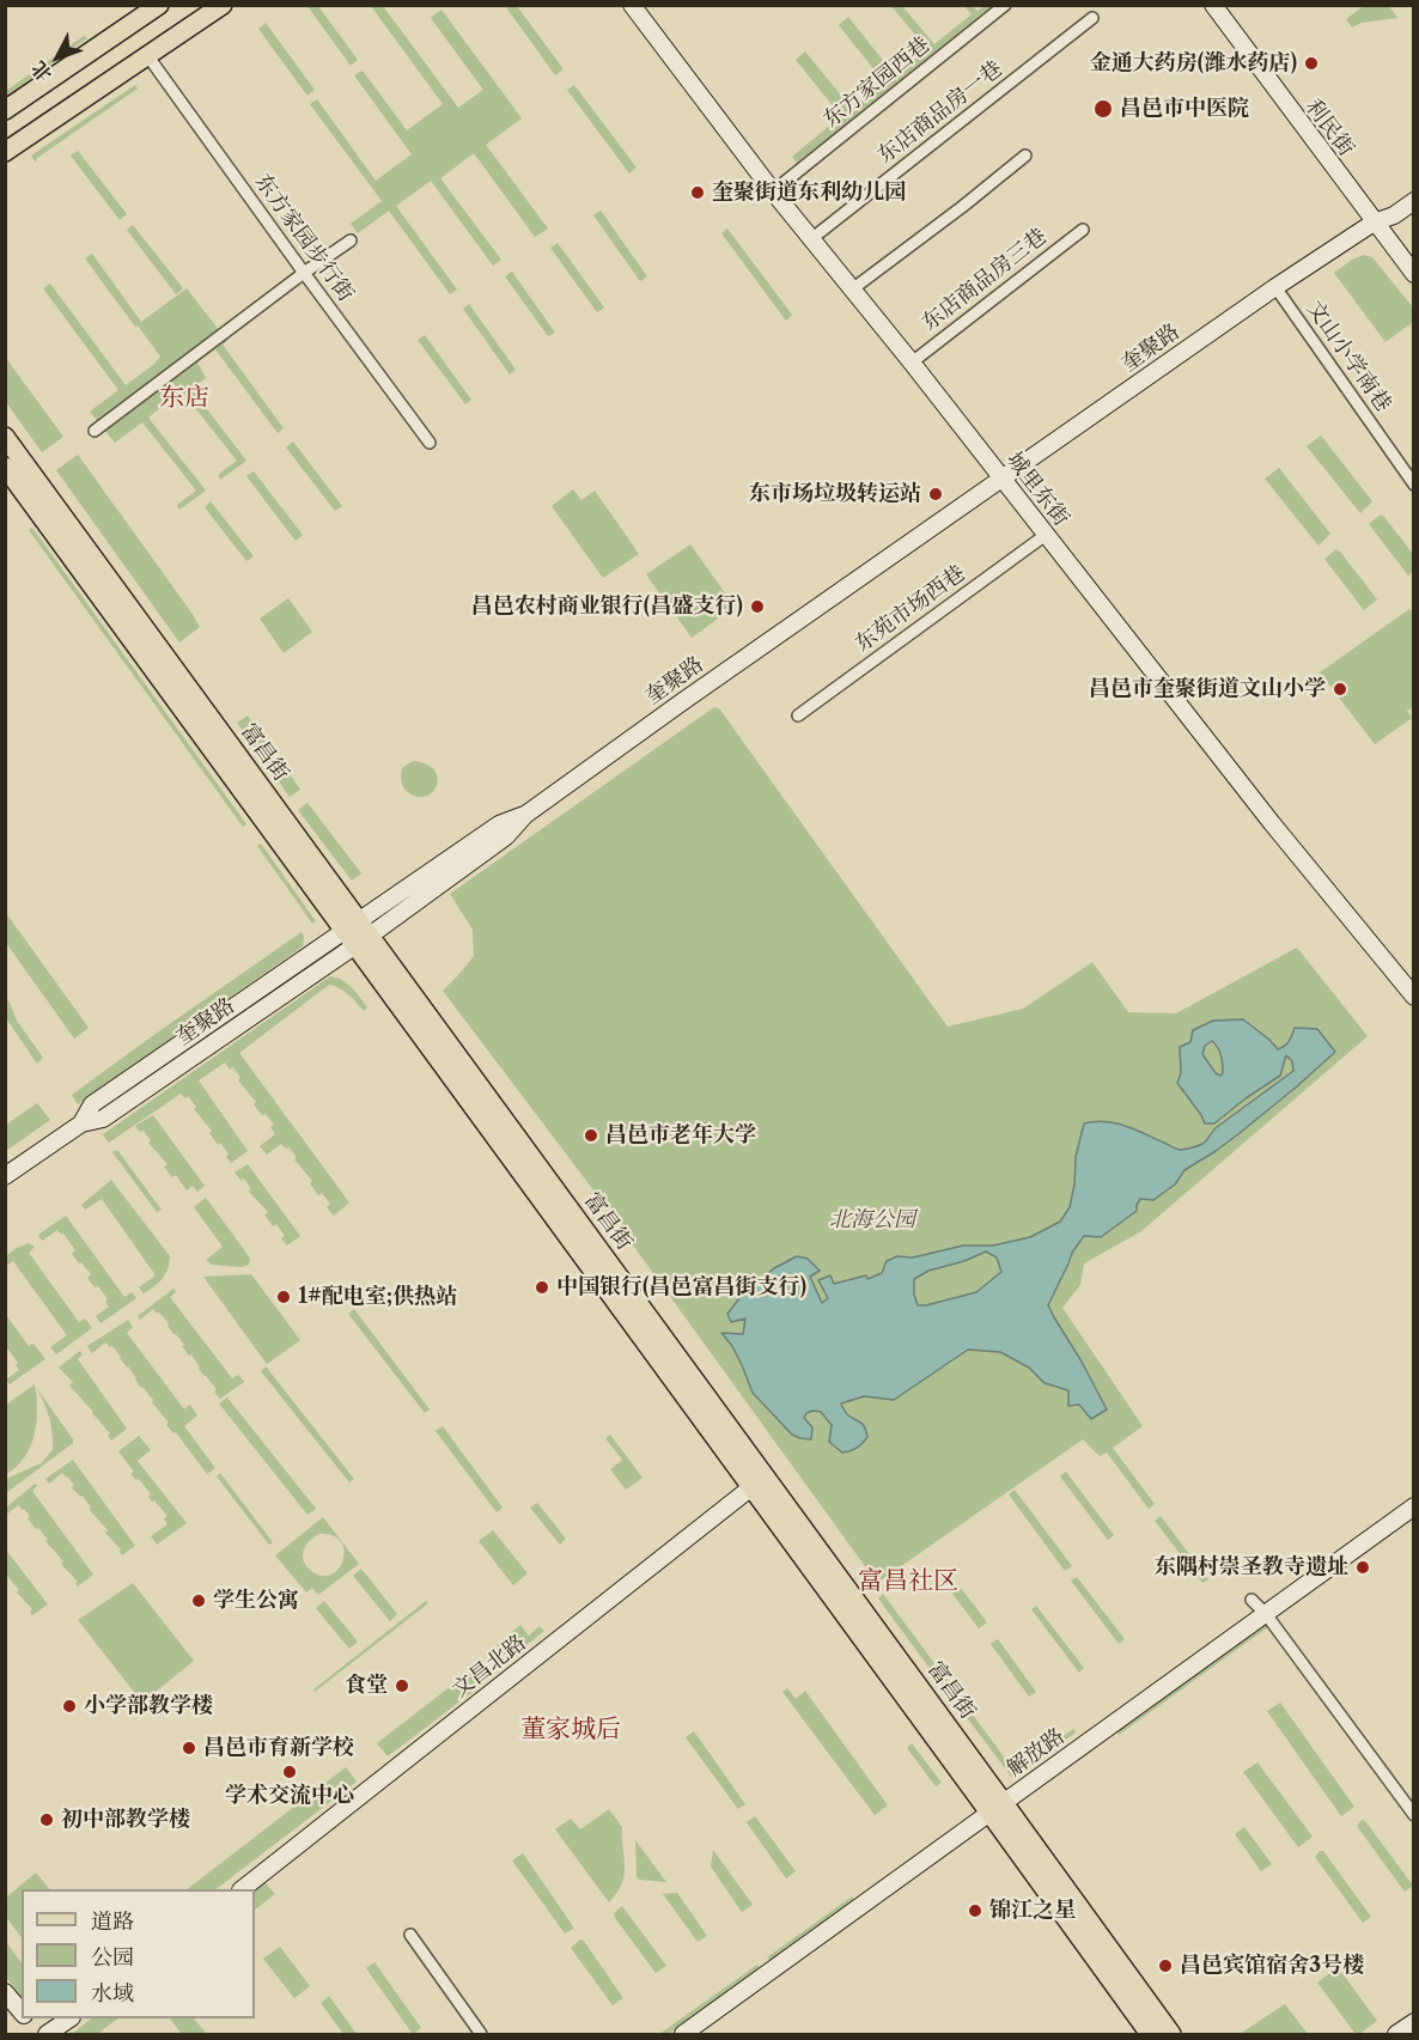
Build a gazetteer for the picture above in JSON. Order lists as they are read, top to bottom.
{
  "streets": {
    "main road": ["富昌街"],
    "street": [
      "东方家园西巷",
      "东店商品房一巷",
      "利民街",
      "东方家园步行街",
      "东店商品房三巷",
      "奎聚路",
      "文山小学南巷",
      "城里东街",
      "东苑市场西巷",
      "文昌北路",
      "解放路"
    ]
  },
  "crossings": [
    ["东方家园西巷", "城里东街"],
    ["东店商品房一巷", "城里东街"],
    ["利民街", "奎聚路"],
    ["东店商品房三巷", "城里东街"],
    ["奎聚路", "文山小学南巷"],
    ["奎聚路", "城里东街"],
    ["奎聚路", "富昌街"],
    ["城里东街", "东苑市场西巷"],
    ["富昌街", "文昌北路"],
    ["富昌街", "解放路"]
  ],
  "districts": ["东店", "富昌社区", "董家城后"],
  "parks": ["北海公园"],
  "places": [
    "金通大药房(潍水药店)",
    "昌邑市中医院",
    "奎聚街道东利幼儿园",
    "东市场垃圾转运站",
    "昌邑农村商业银行(昌盛支行)",
    "昌邑市奎聚街道文山小学",
    "昌邑市老年大学",
    "中国银行(昌邑富昌街支行)",
    "1#配电室;供热站",
    "东隅村崇圣教寺遗址",
    "学生公寓",
    "食堂",
    "小学部教学楼",
    "昌邑市育新学校",
    "学术交流中心",
    "初中部教学楼",
    "锦江之星",
    "昌邑宾馆宿舍3号楼"
  ],
  "legend": ["道路", "公园", "水域"],
  "north": "bottom left"
}
